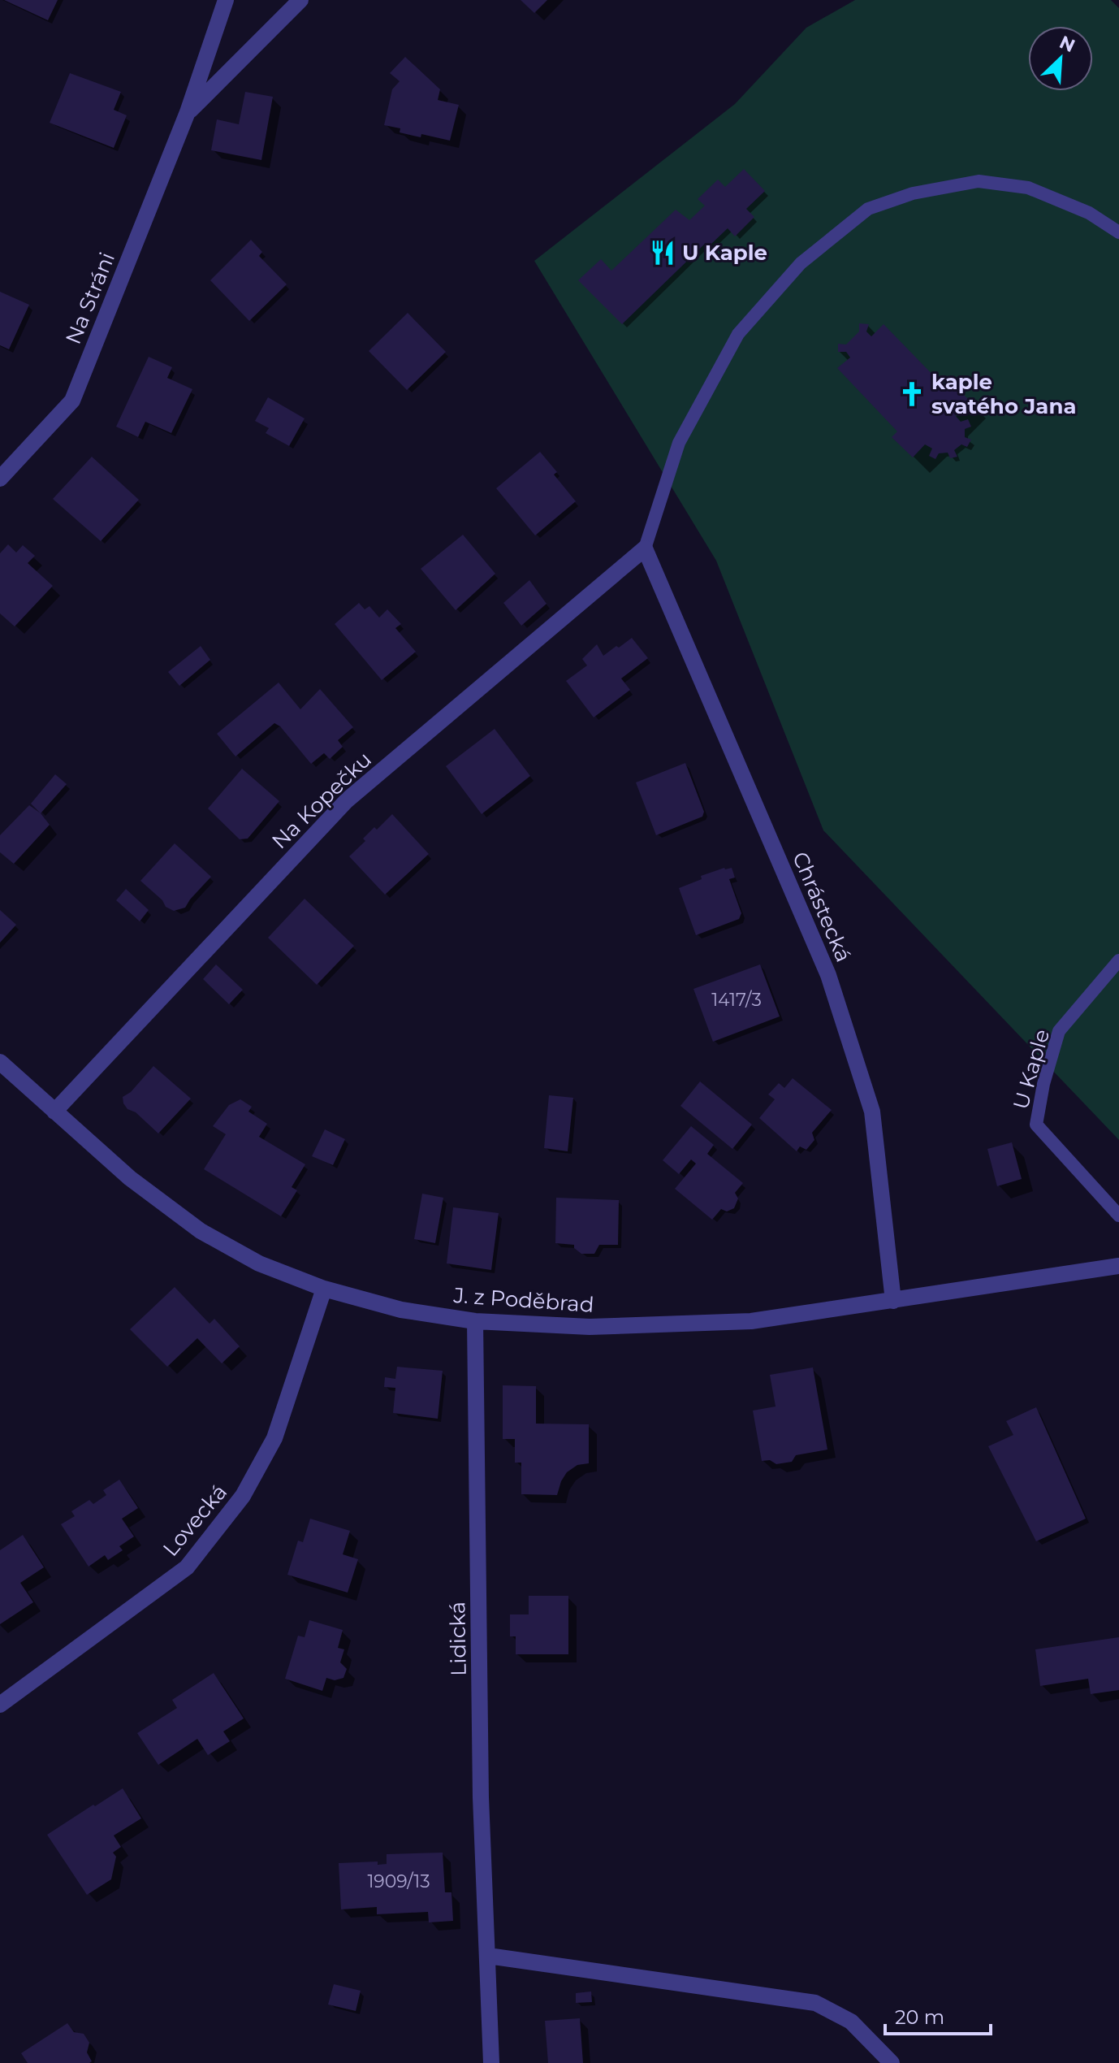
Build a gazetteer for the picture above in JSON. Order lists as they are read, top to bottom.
{
  "streets": {
    "street": [
      "Na Stráni",
      "Na Kopečku",
      "Chrástecká",
      "J. z Poděbrad",
      "Lovecká",
      "Lidická"
    ],
    "lane": ["U Kaple"]
  },
  "crossings": [
    ["Na Kopečku", "Chrástecká"],
    ["Na Kopečku", "J. z Poděbrad"],
    ["Chrástecká", "J. z Poděbrad"],
    ["J. z Poděbrad", "Lovecká"],
    ["J. z Poděbrad", "Lidická"]
  ],
  "places": {
    "restaurant": ["U Kaple"],
    "church": ["kaple svatého Jana"]
  },
  "house_numbers": ["1417/3", "1909/13"],
  "scale_bar": "20 m",
  "north": "top right"
}
